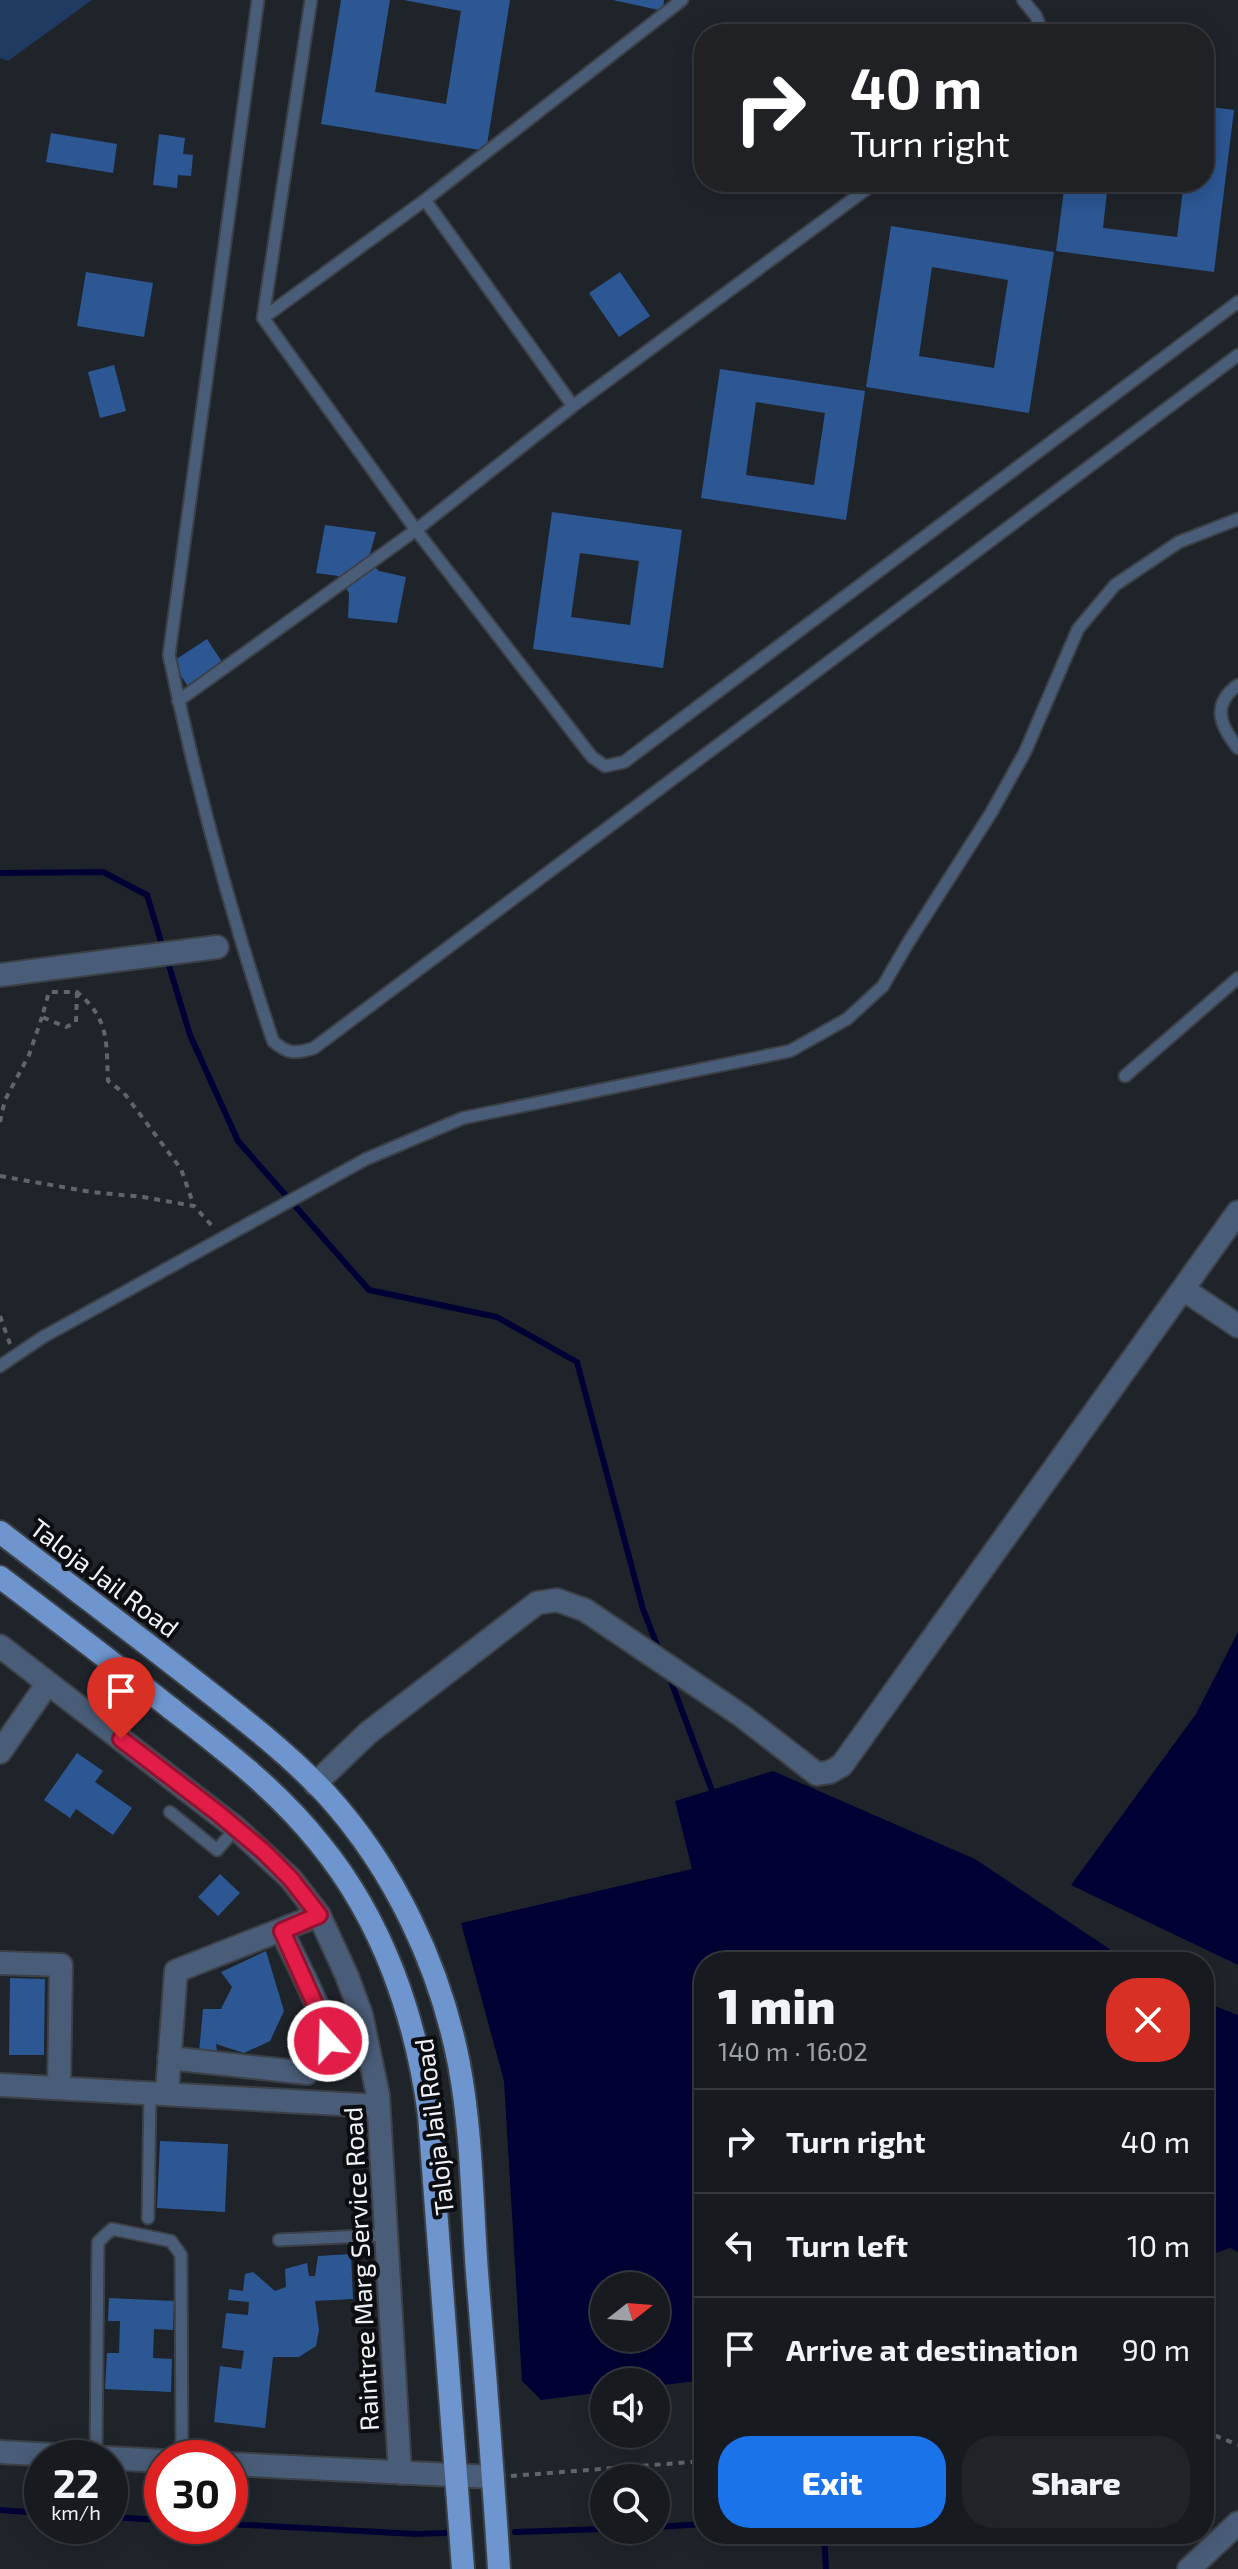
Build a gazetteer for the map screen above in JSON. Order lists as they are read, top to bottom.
{
  "streets": {
    "main road": ["Taloja Jail Road"],
    "street": ["Raintree Marg Service Road"]
  },
  "north": "right",
  "page": {
    "turn": ["40 m", "Turn right"],
    "heading": ["1 min", "140 m · 16:02"],
    "list": [
      {
        "name": "Turn right",
        "value": "40 m"
      },
      {
        "name": "Turn left",
        "value": "10 m"
      },
      {
        "name": "Arrive at destination",
        "value": "90 m"
      }
    ],
    "buttons": ["Exit", "Share"],
    "speed": "22 km/h",
    "limit": "30"
  }
}
